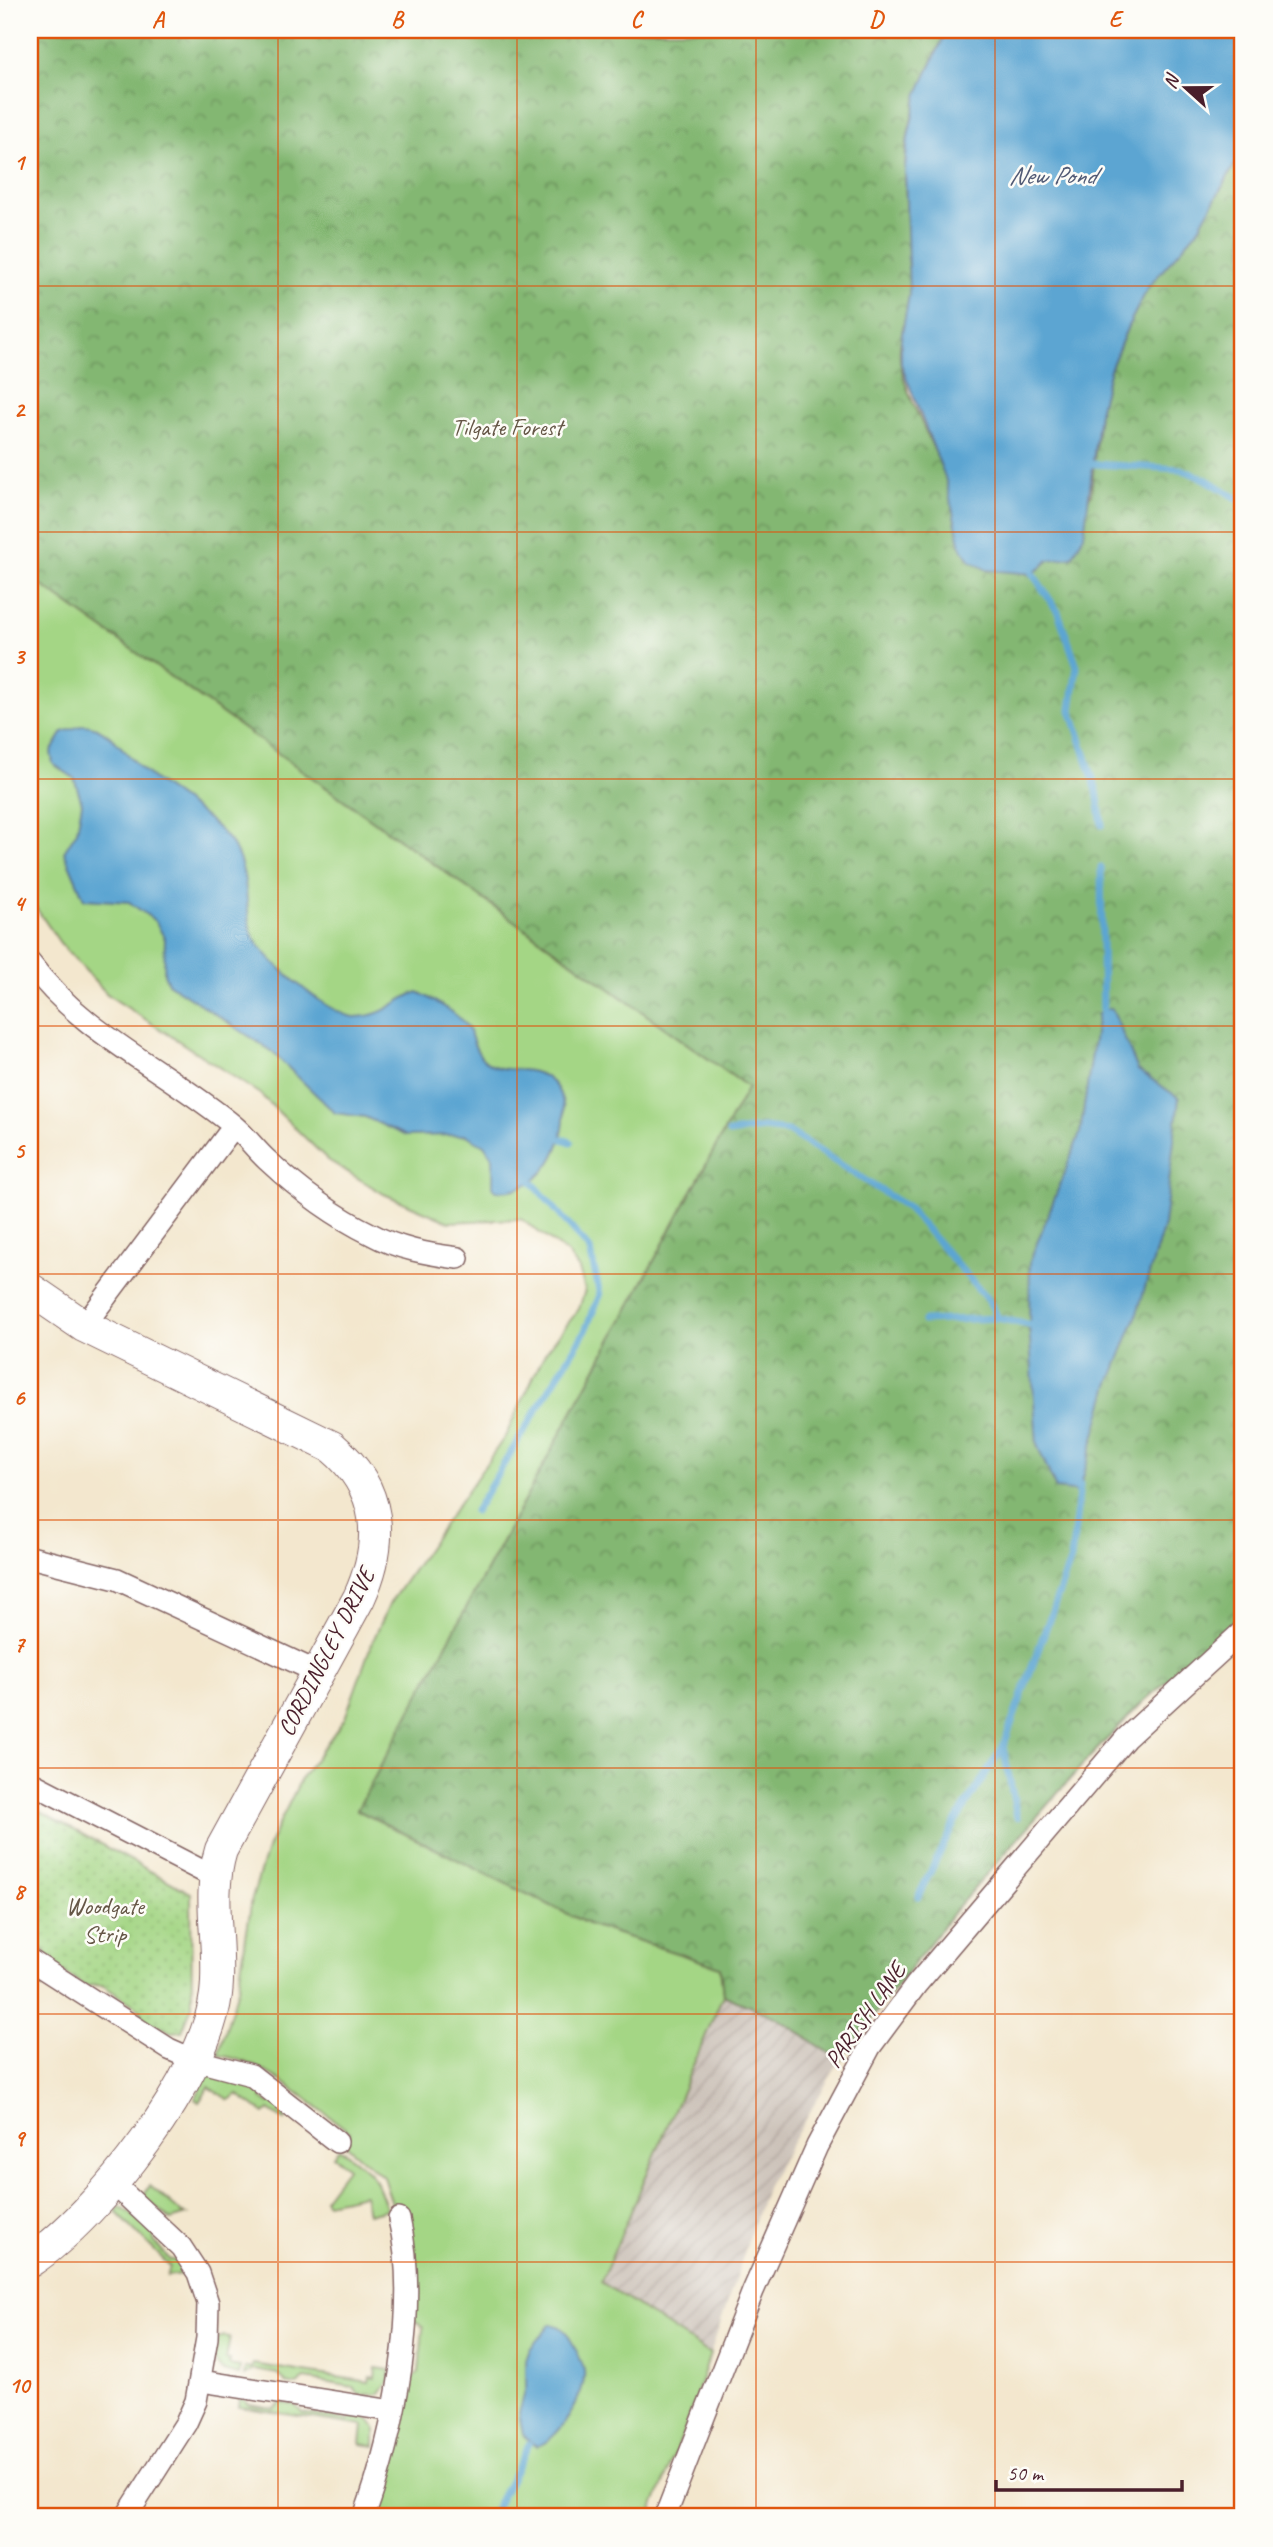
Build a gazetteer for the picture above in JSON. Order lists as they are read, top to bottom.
{
  "streets": {
    "street": ["CORDINGLEY DRIVE", "PARISH LANE"]
  },
  "water": ["New Pond"],
  "parks": ["Tilgate Forest", "Woodgate Strip"],
  "scale_bar": "50 m",
  "north": "left",
  "grid": {
    "columns": [
      "A",
      "B",
      "C",
      "D",
      "E"
    ],
    "rows": [
      "1",
      "2",
      "3",
      "4",
      "5",
      "6",
      "7",
      "8",
      "9",
      "10"
    ]
  }
}
